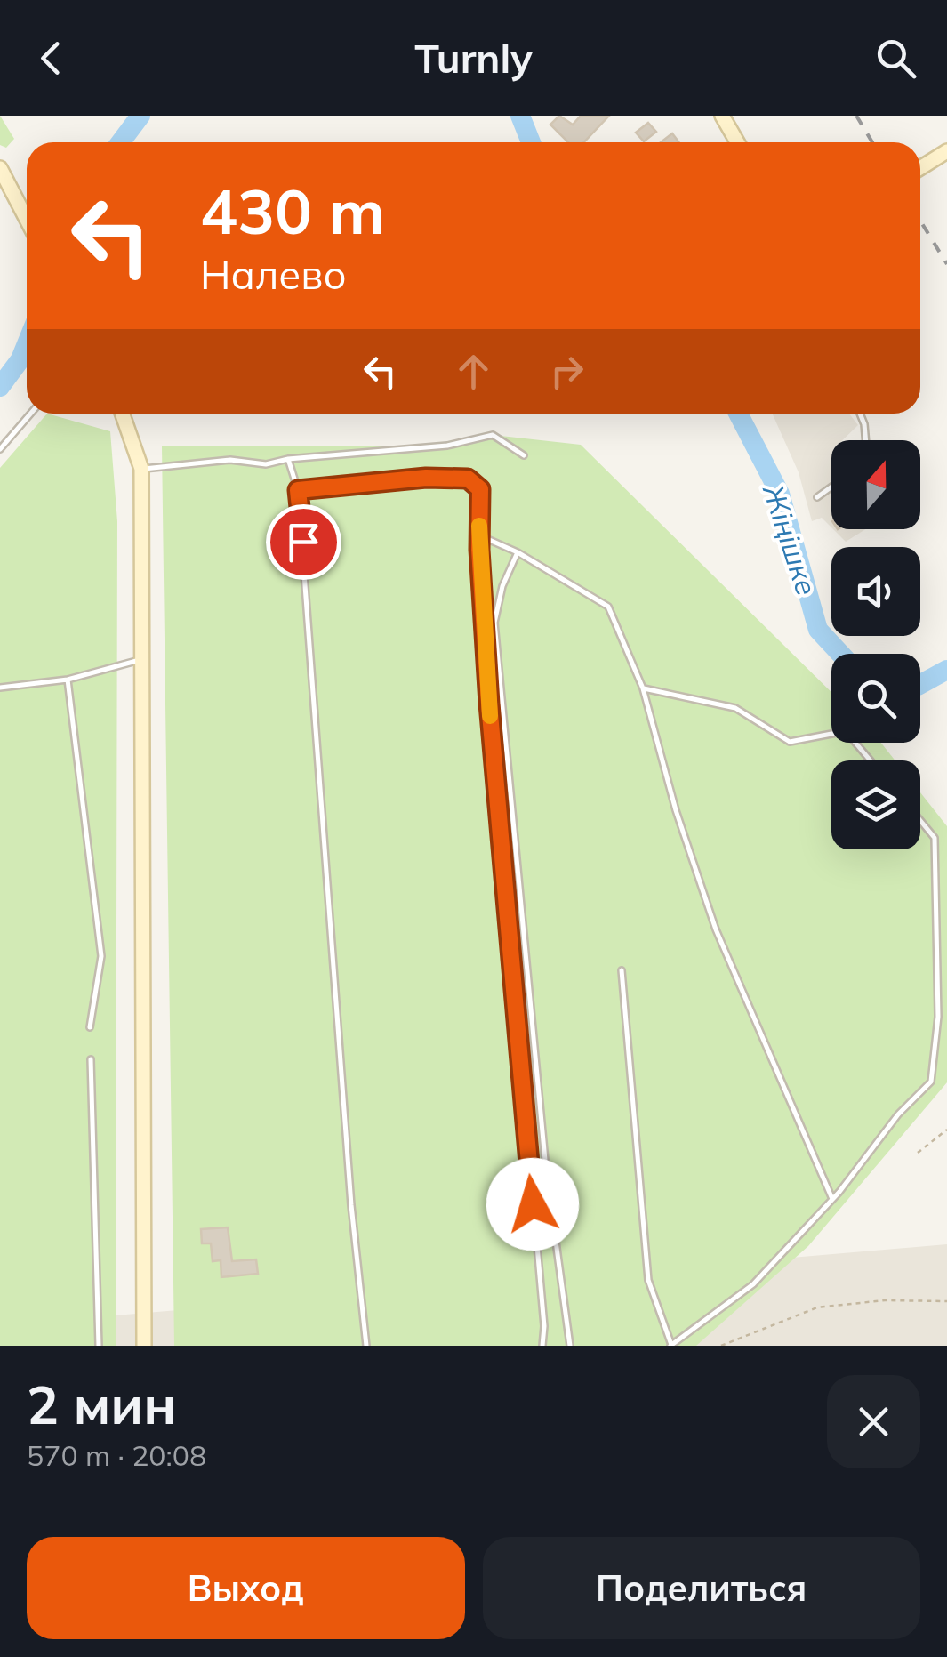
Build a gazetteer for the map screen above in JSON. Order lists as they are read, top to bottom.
{
  "water": ["Жіңішке"],
  "north": "top",
  "page": {
    "header": "Turnly",
    "turn": ["430 m", "Налево"],
    "heading": ["2 мин", "570 m · 20:08"],
    "buttons": ["Выход", "Поделиться"]
  }
}
